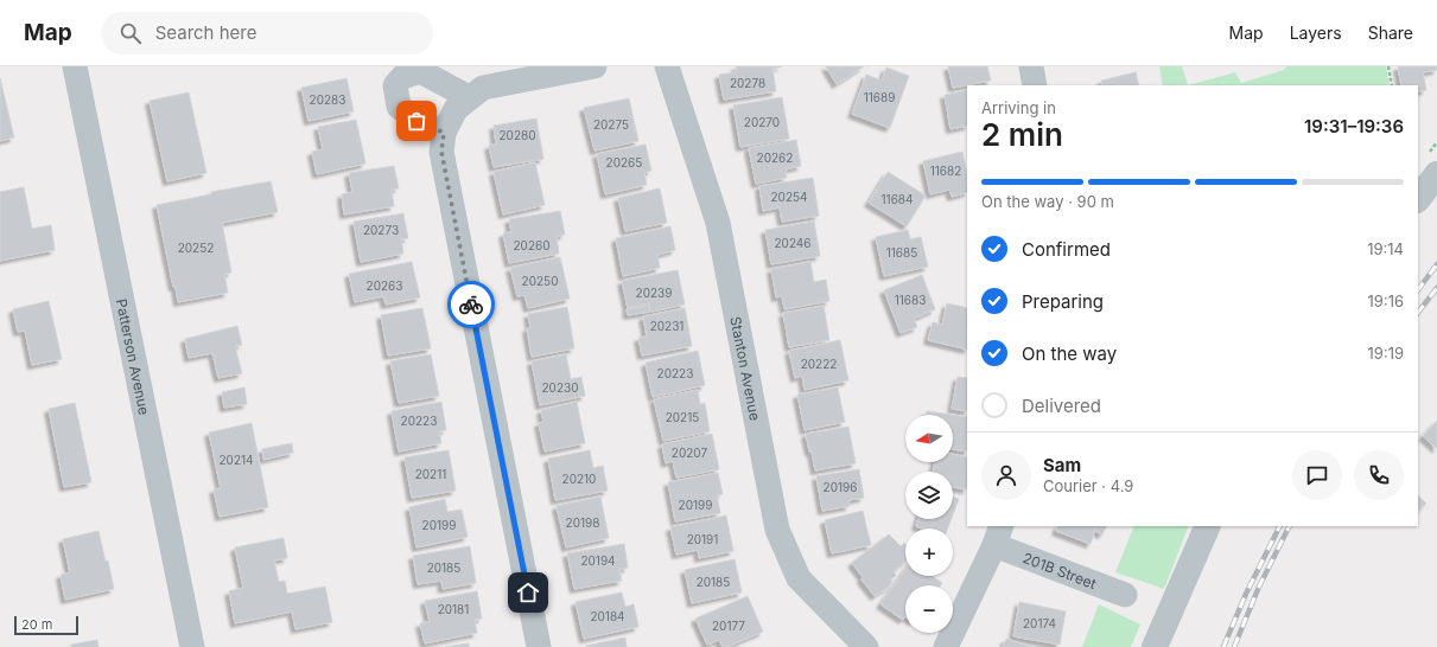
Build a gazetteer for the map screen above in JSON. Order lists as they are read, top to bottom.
{
  "streets": {
    "street": ["Patterson Avenue", "Stanton Avenue", "201B Street"]
  },
  "house_numbers": [
    "20278",
    "11689",
    "20283",
    "20270",
    "20275",
    "20280",
    "20262",
    "20265",
    "11682",
    "20254",
    "11684",
    "20273",
    "20246",
    "20260",
    "20252",
    "11685",
    "20250",
    "20263",
    "20239",
    "11683",
    "20231",
    "20222",
    "20223",
    "20230",
    "20215",
    "20223",
    "20207",
    "20214",
    "20211",
    "20210",
    "20196",
    "20199",
    "20198",
    "20199",
    "20191",
    "20194",
    "20185",
    "20185",
    "20181",
    "20184",
    "20174",
    "20177"
  ],
  "scale_bar": "20 m",
  "north": "left",
  "page": {
    "header": "Map",
    "search": "Search here",
    "nav": ["Map", "Layers", "Share"],
    "heading": ["2 min", "Arriving in", "19:31–19:36"],
    "panel": ["Sam", "Courier · 4.9"],
    "bar": "On the way · 90 m",
    "list": [
      ["Confirmed", "19:14"],
      ["Preparing", "19:16"],
      ["On the way", "19:19"],
      "Delivered"
    ],
    "map_buttons": ["+", "−"],
    "scale": "20 m"
  }
}
